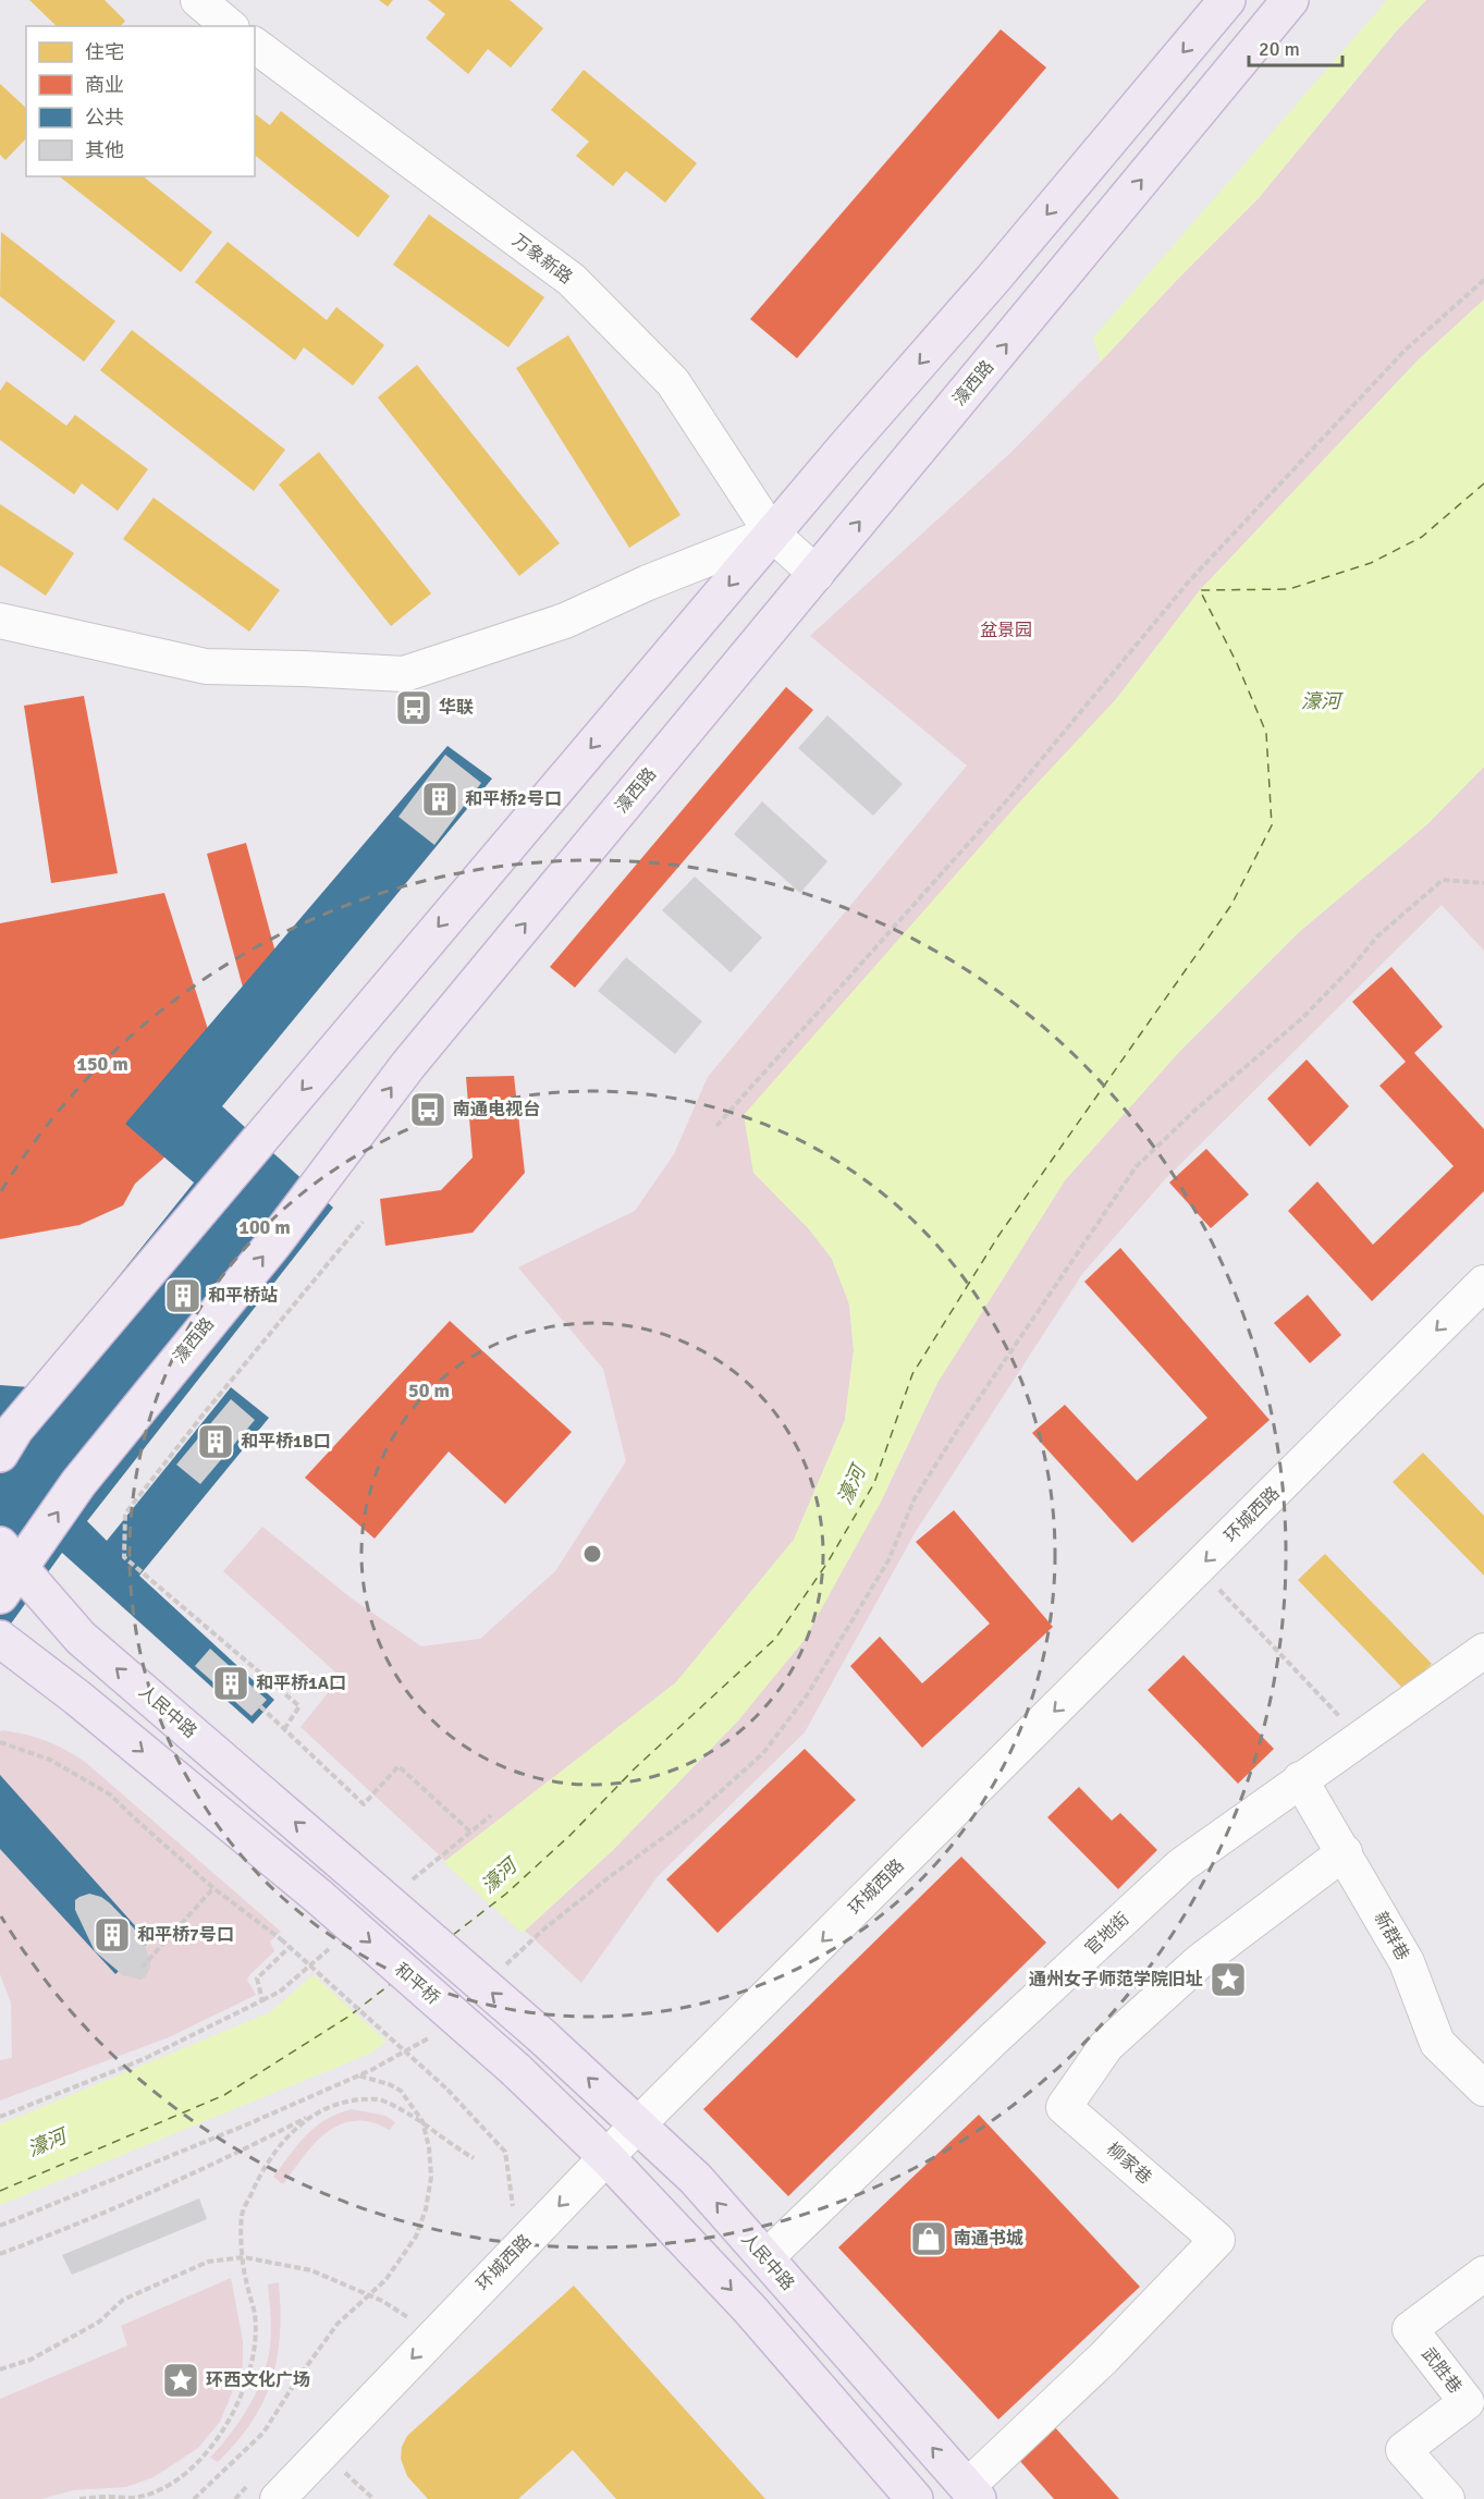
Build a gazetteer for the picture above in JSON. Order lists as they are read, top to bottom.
{
  "streets": {
    "main road": ["濠西路", "人民中路", "和平桥"],
    "street": [
      "万象新路",
      "环城西路",
      "官地街",
      "新群巷",
      "柳家巷",
      "武胜巷"
    ]
  },
  "crossings": [
    ["万象新路", "濠西路"],
    ["濠西路", "人民中路"],
    ["环城西路", "人民中路"],
    ["环城西路", "和平桥"],
    ["人民中路", "官地街"],
    ["人民中路", "柳家巷"],
    ["官地街", "新群巷"],
    ["新群巷", "柳家巷"]
  ],
  "one_way": ["环城西路", "和平桥"],
  "water": ["濠河"],
  "parks": ["盆景园"],
  "places": {
    "bus stop": ["华联", "南通电视台"],
    "building": [
      "和平桥2号口",
      "和平桥站",
      "和平桥1B口",
      "和平桥1A口",
      "和平桥7号口"
    ],
    "place": ["通州女子师范学院旧址", "环西文化广场"],
    "shop": ["南通书城"]
  },
  "legend": [
    "住宅",
    "商业",
    "公共",
    "其他"
  ],
  "scale_bar": "20 m",
  "rings": ["150 m", "100 m", "50 m"]
}
